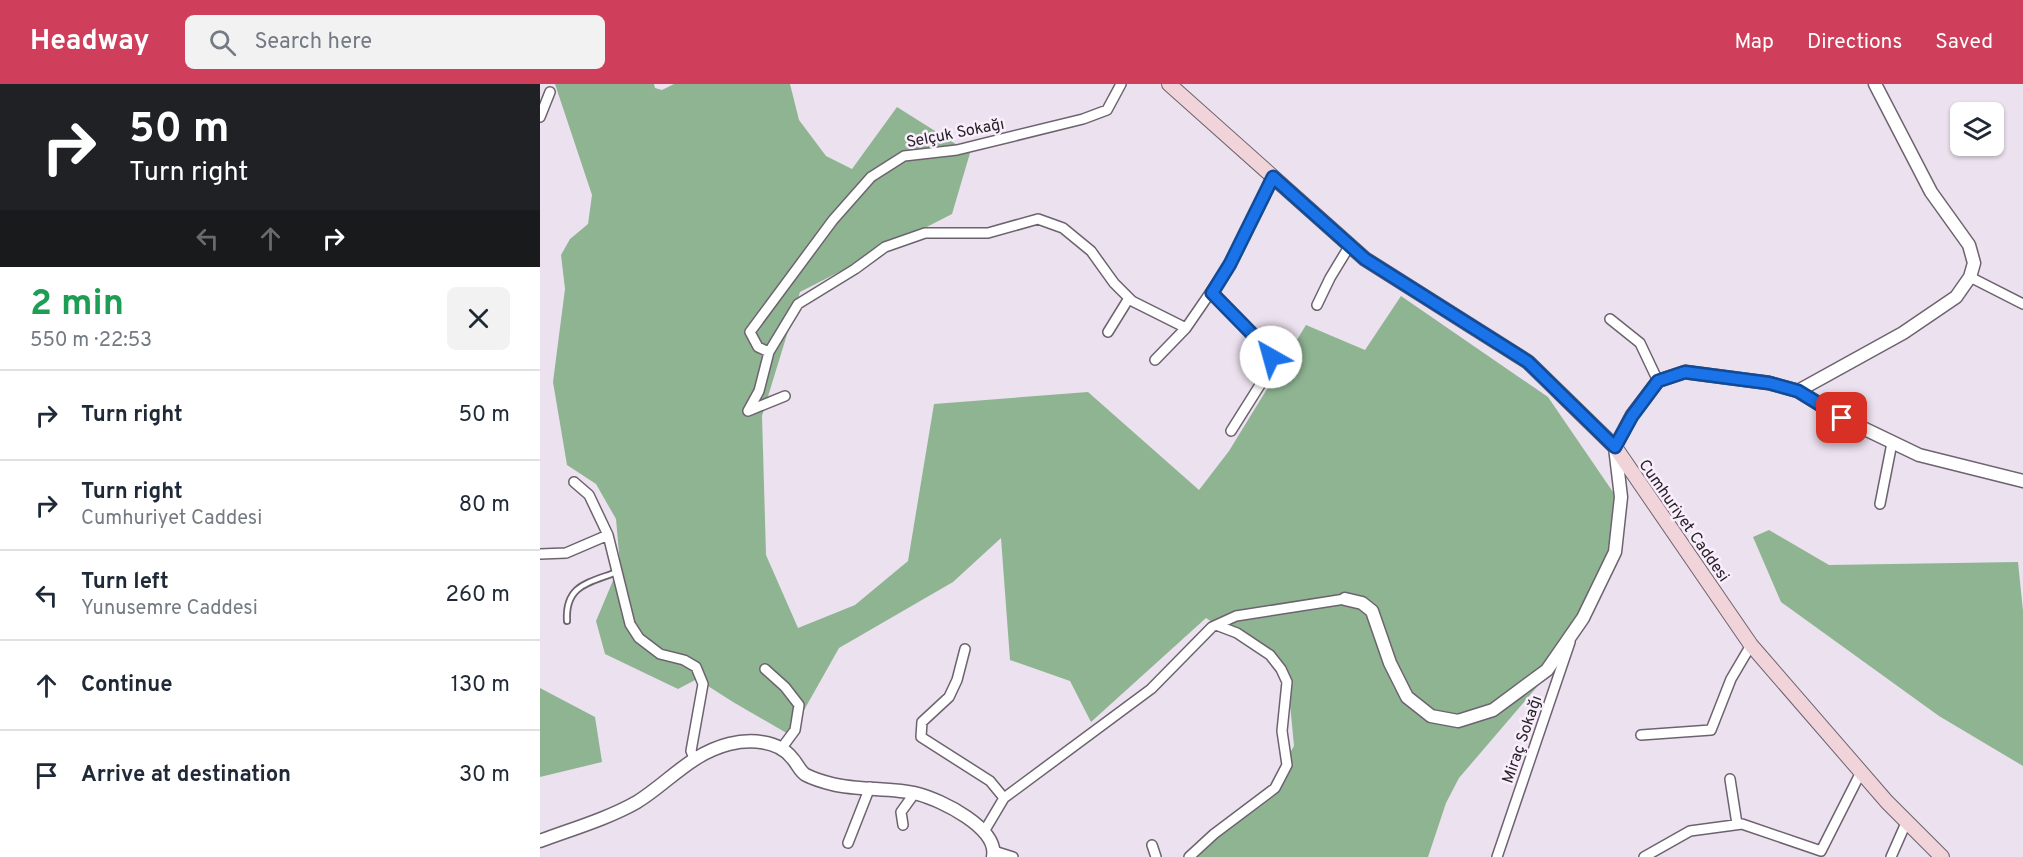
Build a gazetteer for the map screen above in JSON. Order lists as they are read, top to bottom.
{
  "streets": {
    "main road": ["Cumhuriyet Caddesi"],
    "street": ["Selçuk Sokağı", "Miraç Sokağı"]
  },
  "page": {
    "header": "Headway",
    "search": "Search here",
    "nav": ["Map", "Directions", "Saved"],
    "turn": ["50 m", "Turn right"],
    "heading": ["2 min", "550 m · 22:53"],
    "list": [
      {
        "name": "Turn right",
        "value": "50 m"
      },
      {
        "name": "Turn right",
        "note": "Cumhuriyet Caddesi",
        "value": "80 m"
      },
      {
        "name": "Turn left",
        "note": "Yunusemre Caddesi",
        "value": "260 m"
      },
      {
        "name": "Continue",
        "value": "130 m"
      },
      {
        "name": "Arrive at destination",
        "value": "30 m"
      }
    ]
  }
}
